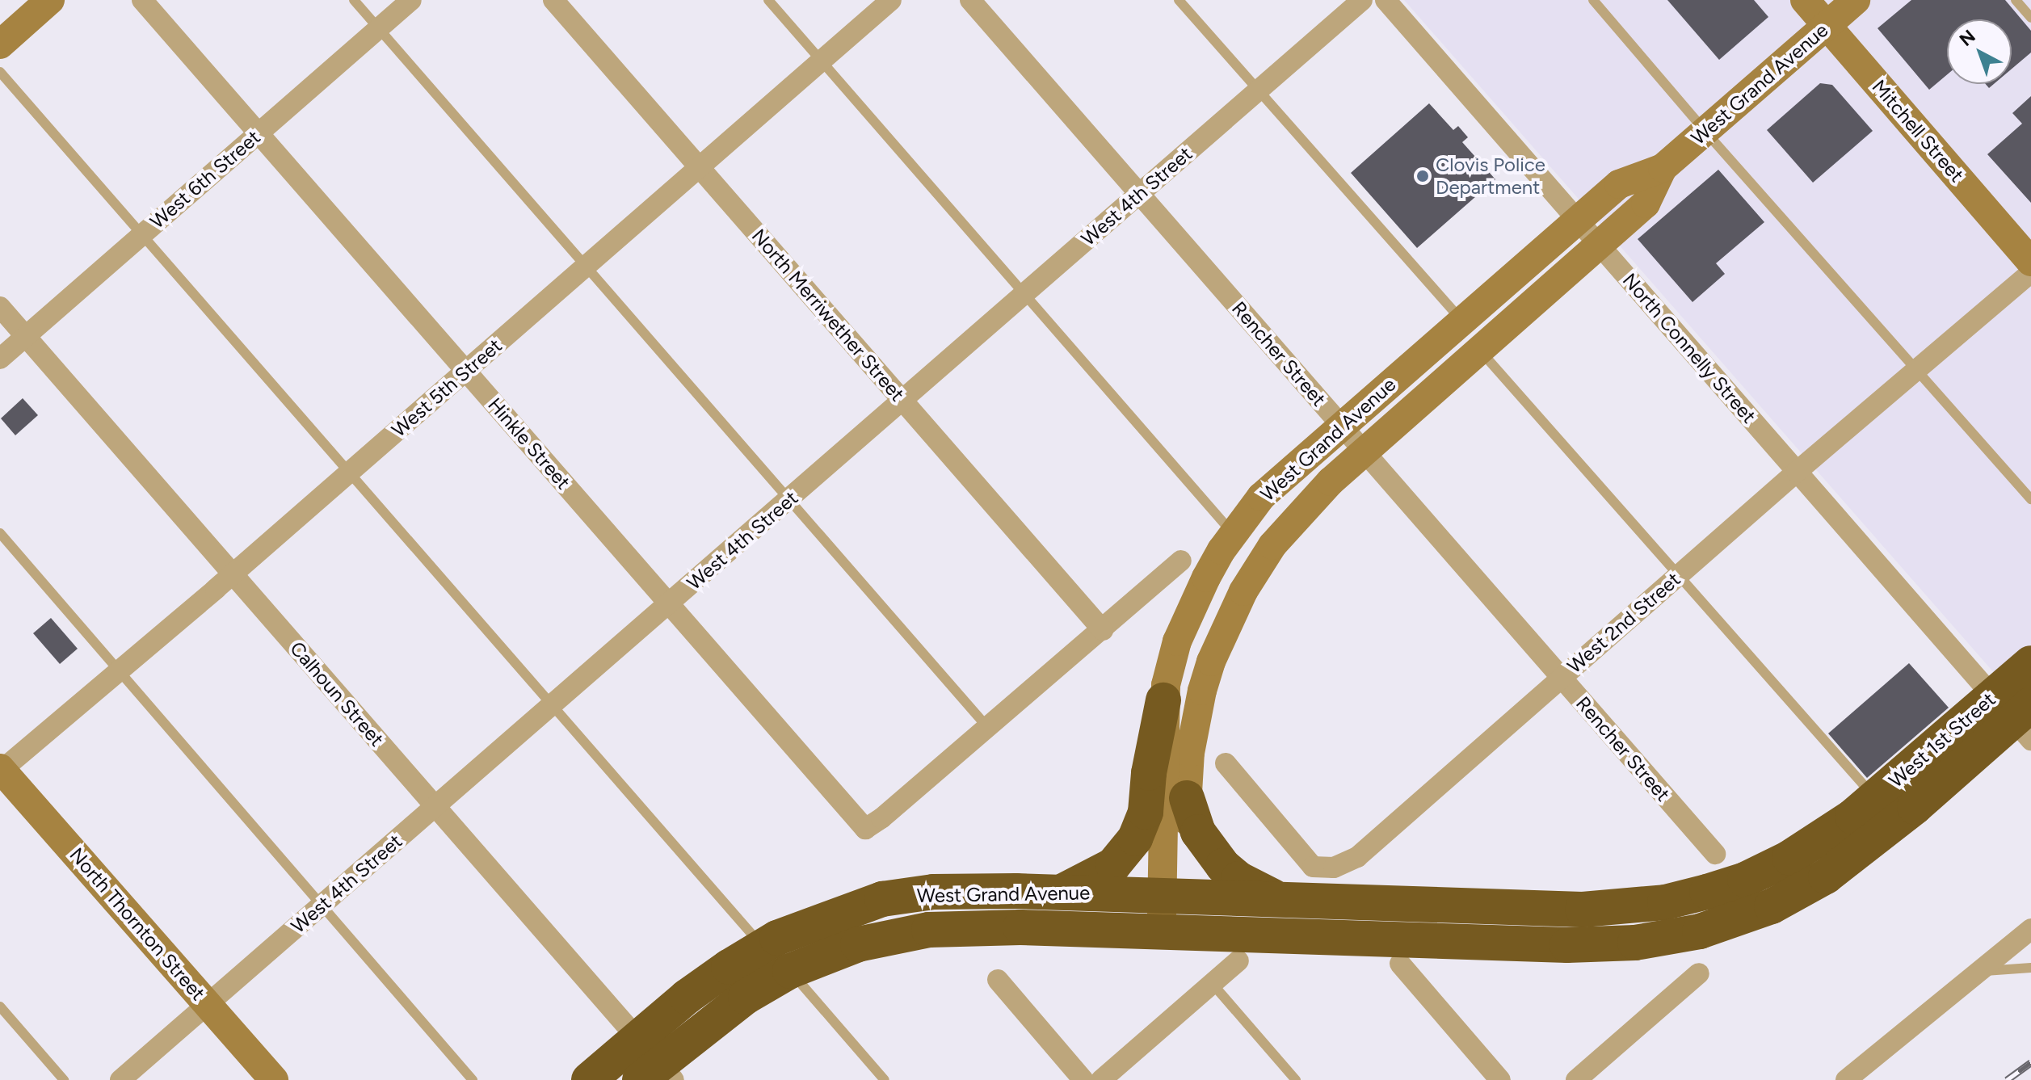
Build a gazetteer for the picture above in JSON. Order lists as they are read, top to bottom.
{
  "streets": {
    "highway": ["West Grand Avenue", "West 1st Street"],
    "main road": ["Mitchell Street", "North Thornton Street"],
    "street": [
      "West 6th Street",
      "West 4th Street",
      "North Merriwether Street",
      "North Connelly Street",
      "Rencher Street",
      "West 5th Street",
      "Hinkle Street",
      "West 2nd Street",
      "Calhoun Street"
    ]
  },
  "crossings": [
    ["West Grand Avenue", "Mitchell Street"],
    ["West Grand Avenue", "North Connelly Street"],
    ["West Grand Avenue", "Rencher Street"],
    ["West Grand Avenue", "Calhoun Street"],
    ["West Grand Avenue", "West 1st Street"],
    ["West 6th Street", "Hinkle Street"],
    ["West 6th Street", "Calhoun Street"],
    ["West 4th Street", "North Merriwether Street"],
    ["West 4th Street", "Rencher Street"],
    ["West 4th Street", "Hinkle Street"],
    ["West 4th Street", "Calhoun Street"],
    ["West 4th Street", "North Thornton Street"],
    ["North Merriwether Street", "West 5th Street"],
    ["North Connelly Street", "West 2nd Street"],
    ["North Connelly Street", "West 1st Street"],
    ["Rencher Street", "West 2nd Street"],
    ["West 5th Street", "Hinkle Street"],
    ["West 5th Street", "Calhoun Street"],
    ["West 5th Street", "North Thornton Street"]
  ],
  "places": ["Clovis Police Department"],
  "north": "top left"
}
